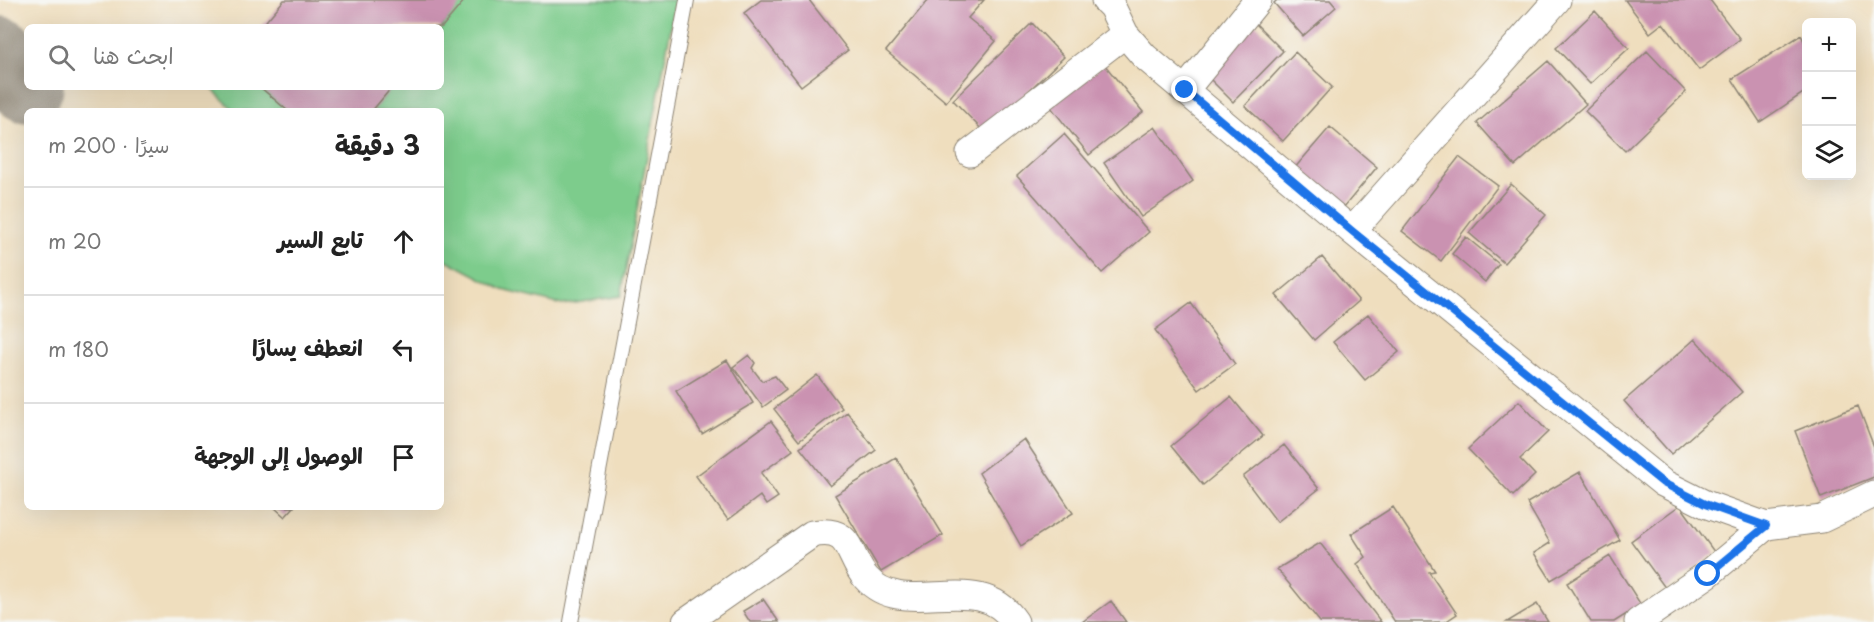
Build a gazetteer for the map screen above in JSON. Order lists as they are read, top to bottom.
{
  "page": {
    "map_buttons": ["+", "−"],
    "search": "ابحث هنا",
    "heading": ["3 دقيقة", "سيرًا · 200 m"],
    "list": [
      ["تابع السير", "20 m"],
      ["انعطف يسارًا", "180 m"],
      "الوصول إلى الوجهة"
    ]
  }
}
